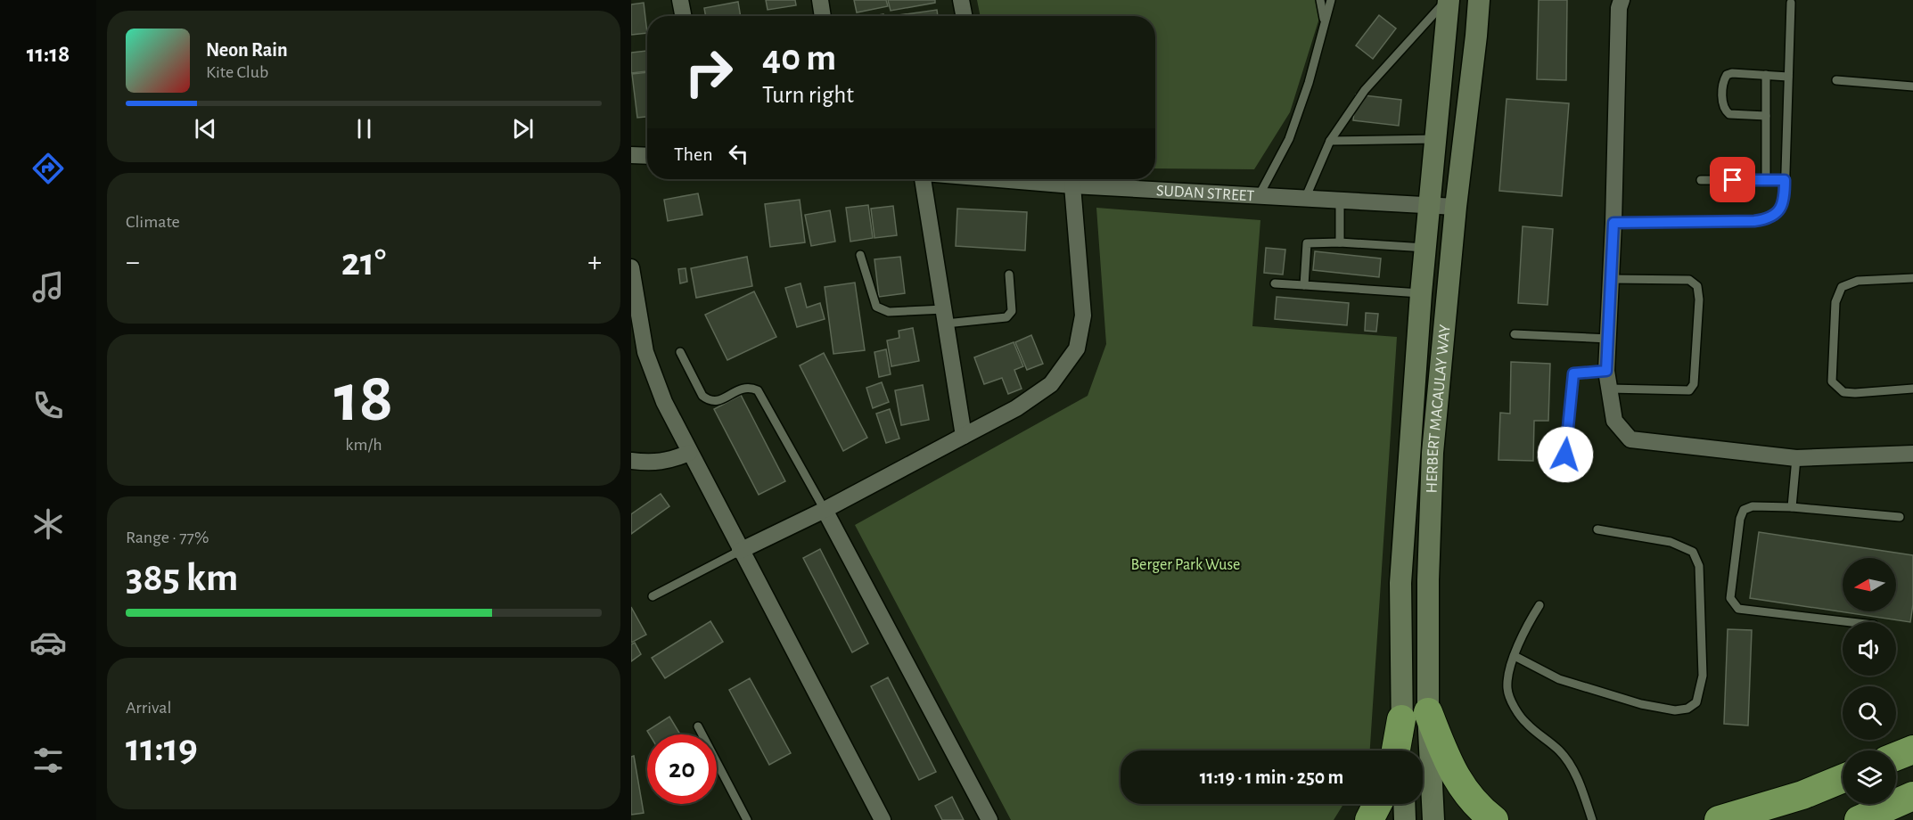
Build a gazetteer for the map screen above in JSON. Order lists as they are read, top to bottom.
{
  "streets": {
    "main road": ["HERBERT MACAULAY WAY"],
    "street": ["SUDAN STREET"]
  },
  "crossings": [
    ["SUDAN STREET", "HERBERT MACAULAY WAY"]
  ],
  "parks": ["Berger Park Wuse"],
  "north": "left",
  "page": {
    "tabs": "11:18",
    "turn": ["40 m", "Turn right"],
    "song": ["Neon Rain", "Kite Club"],
    "then": "Then",
    "tile": [
      "Climate",
      ["18", "km/h"],
      ["Range · 77%", "385 km"],
      ["Arrival", "11:19"]
    ],
    "heat": ["−", "21°", "+"],
    "limit": "20",
    "trip": "11:19 · 1 min · 250 m"
  }
}
